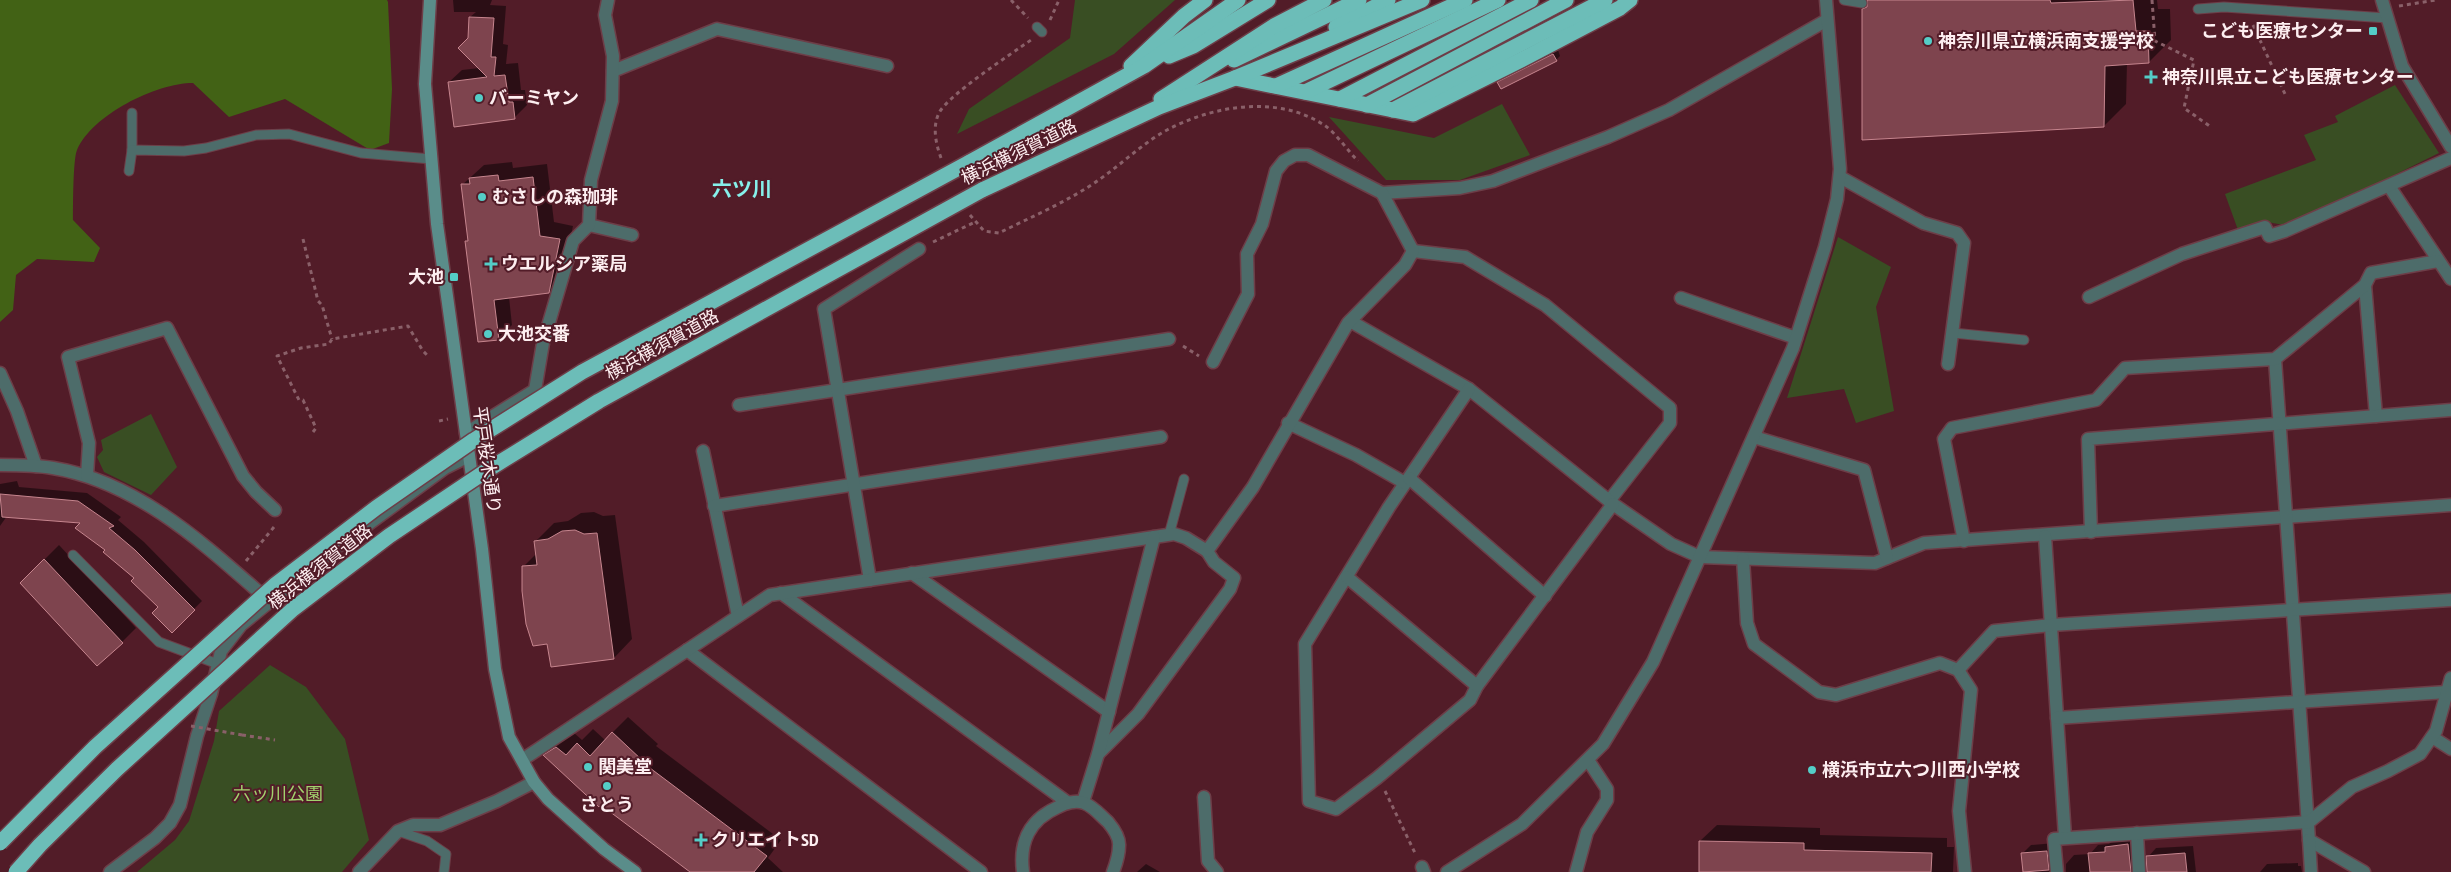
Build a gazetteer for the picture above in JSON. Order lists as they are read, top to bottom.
{
  "streets": {
    "highway": ["横浜横須賀道路"],
    "main road": ["平戸桜木通り"]
  },
  "districts": ["六ツ川"],
  "parks": ["六ッ川公園"],
  "places": {
    "transit": ["こども医療センター", "大池"],
    "other": [
      "神奈川県立横浜南支援学校",
      "バーミヤン",
      "むさしの森珈琲",
      "大池交番",
      "関美堂",
      "横浜市立六つ川西小学校",
      "さとう"
    ],
    "health": ["神奈川県立こども医療センター", "ウエルシア薬局", "クリエイトSD"]
  }
}
